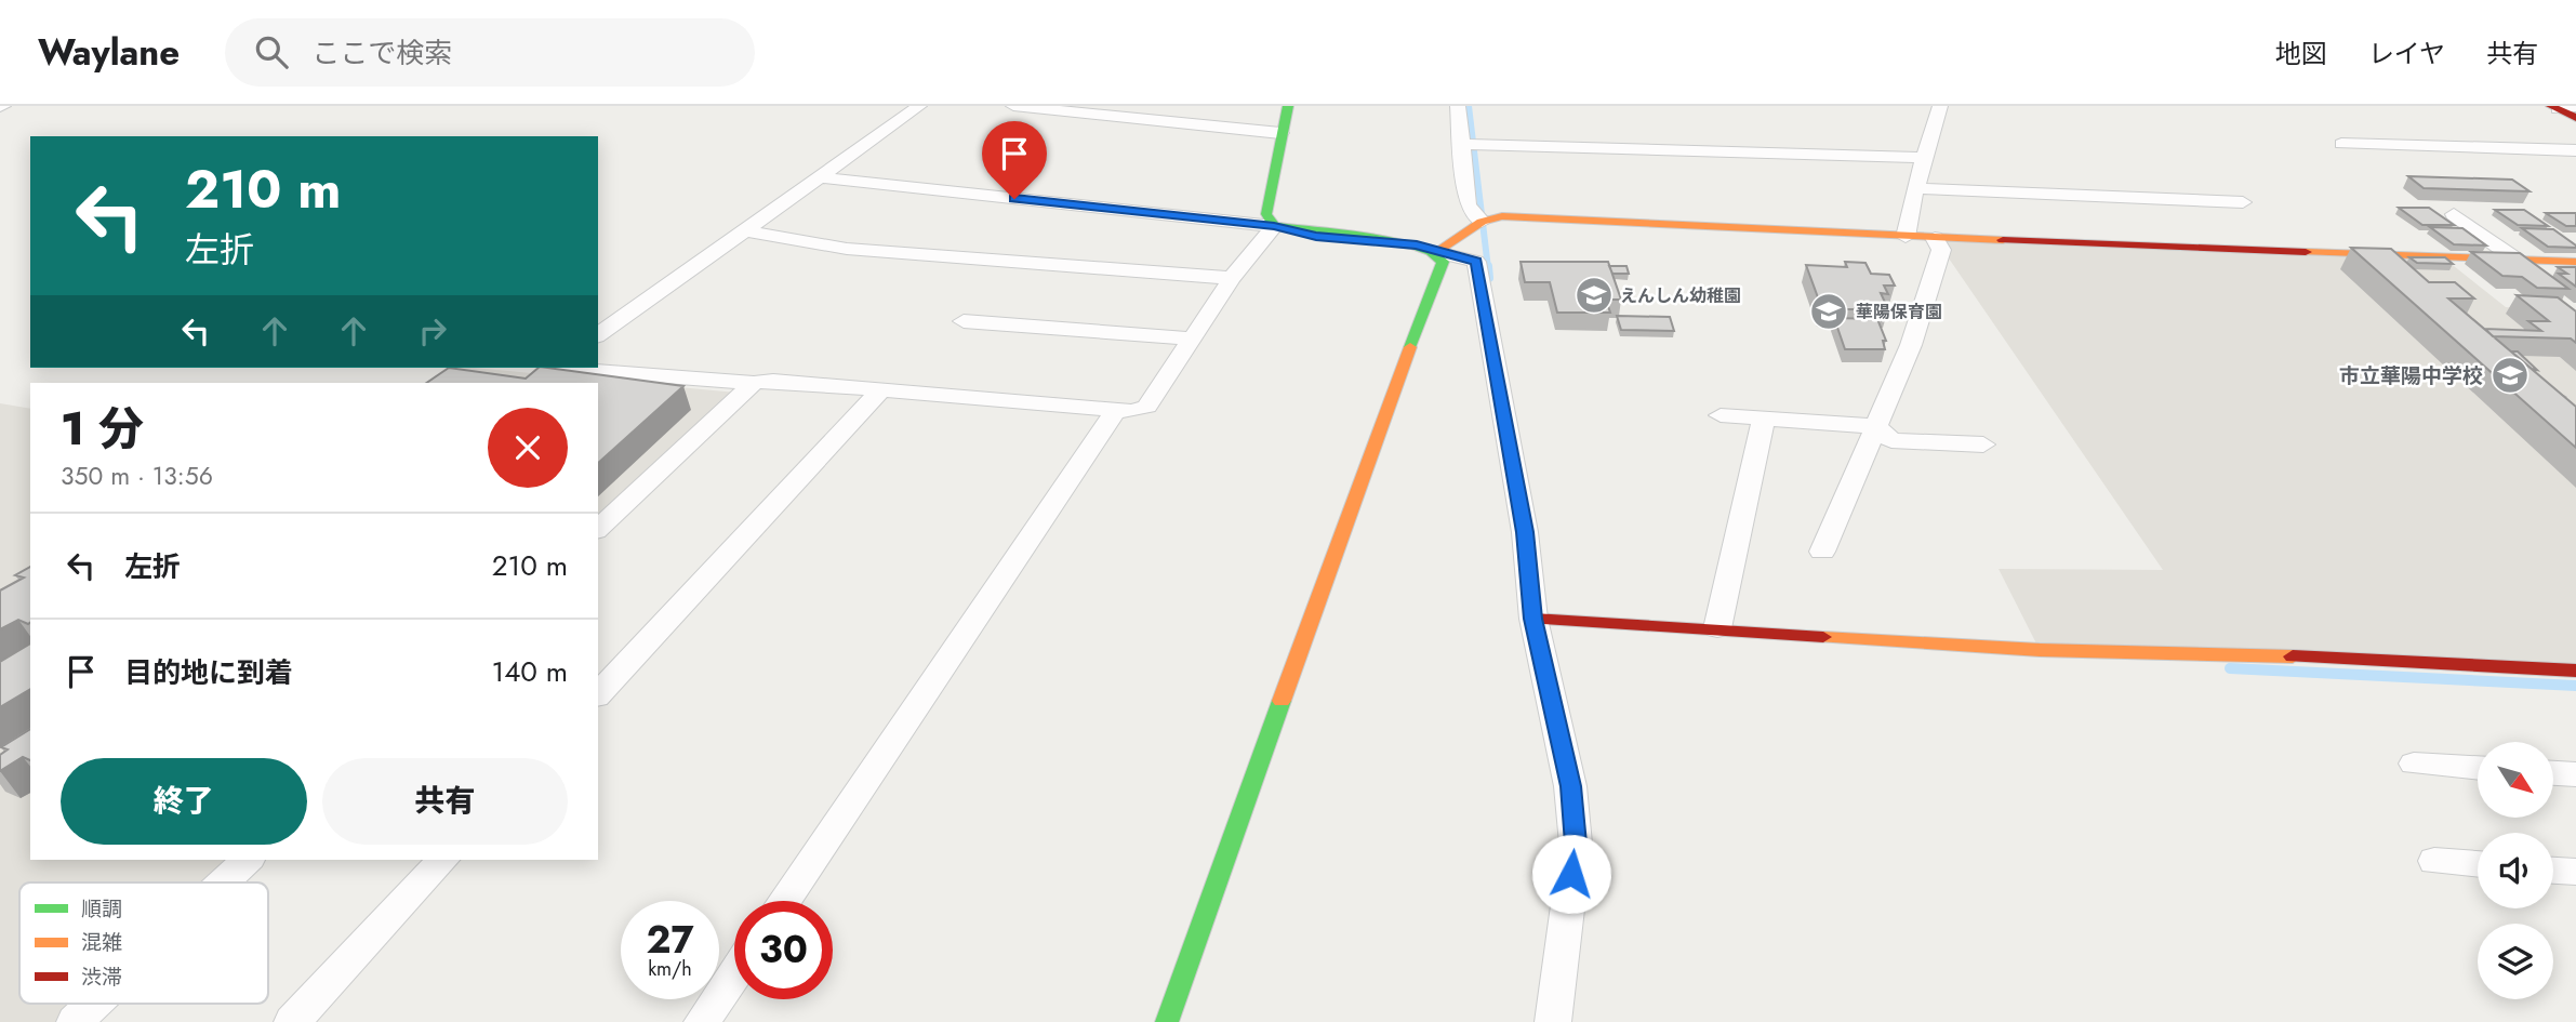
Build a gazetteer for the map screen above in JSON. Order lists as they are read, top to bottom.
{
  "places": {
    "school or university": ["えんしん幼稚園", "華陽保育園", "市立華陽中学校"]
  },
  "legend": ["順調", "混雑", "渋滞"],
  "north": "bottom right",
  "page": {
    "header": "Waylane",
    "search": "ここで検索",
    "nav": ["地図", "レイヤ", "共有"],
    "turn": ["210 m", "左折"],
    "heading": ["1 分", "350 m · 13:56"],
    "list": [
      {
        "name": "左折",
        "value": "210 m"
      },
      {
        "name": "目的地に到着",
        "value": "140 m"
      }
    ],
    "buttons": ["終了", "共有"],
    "speed": "27 km/h",
    "limit": "30"
  }
}
